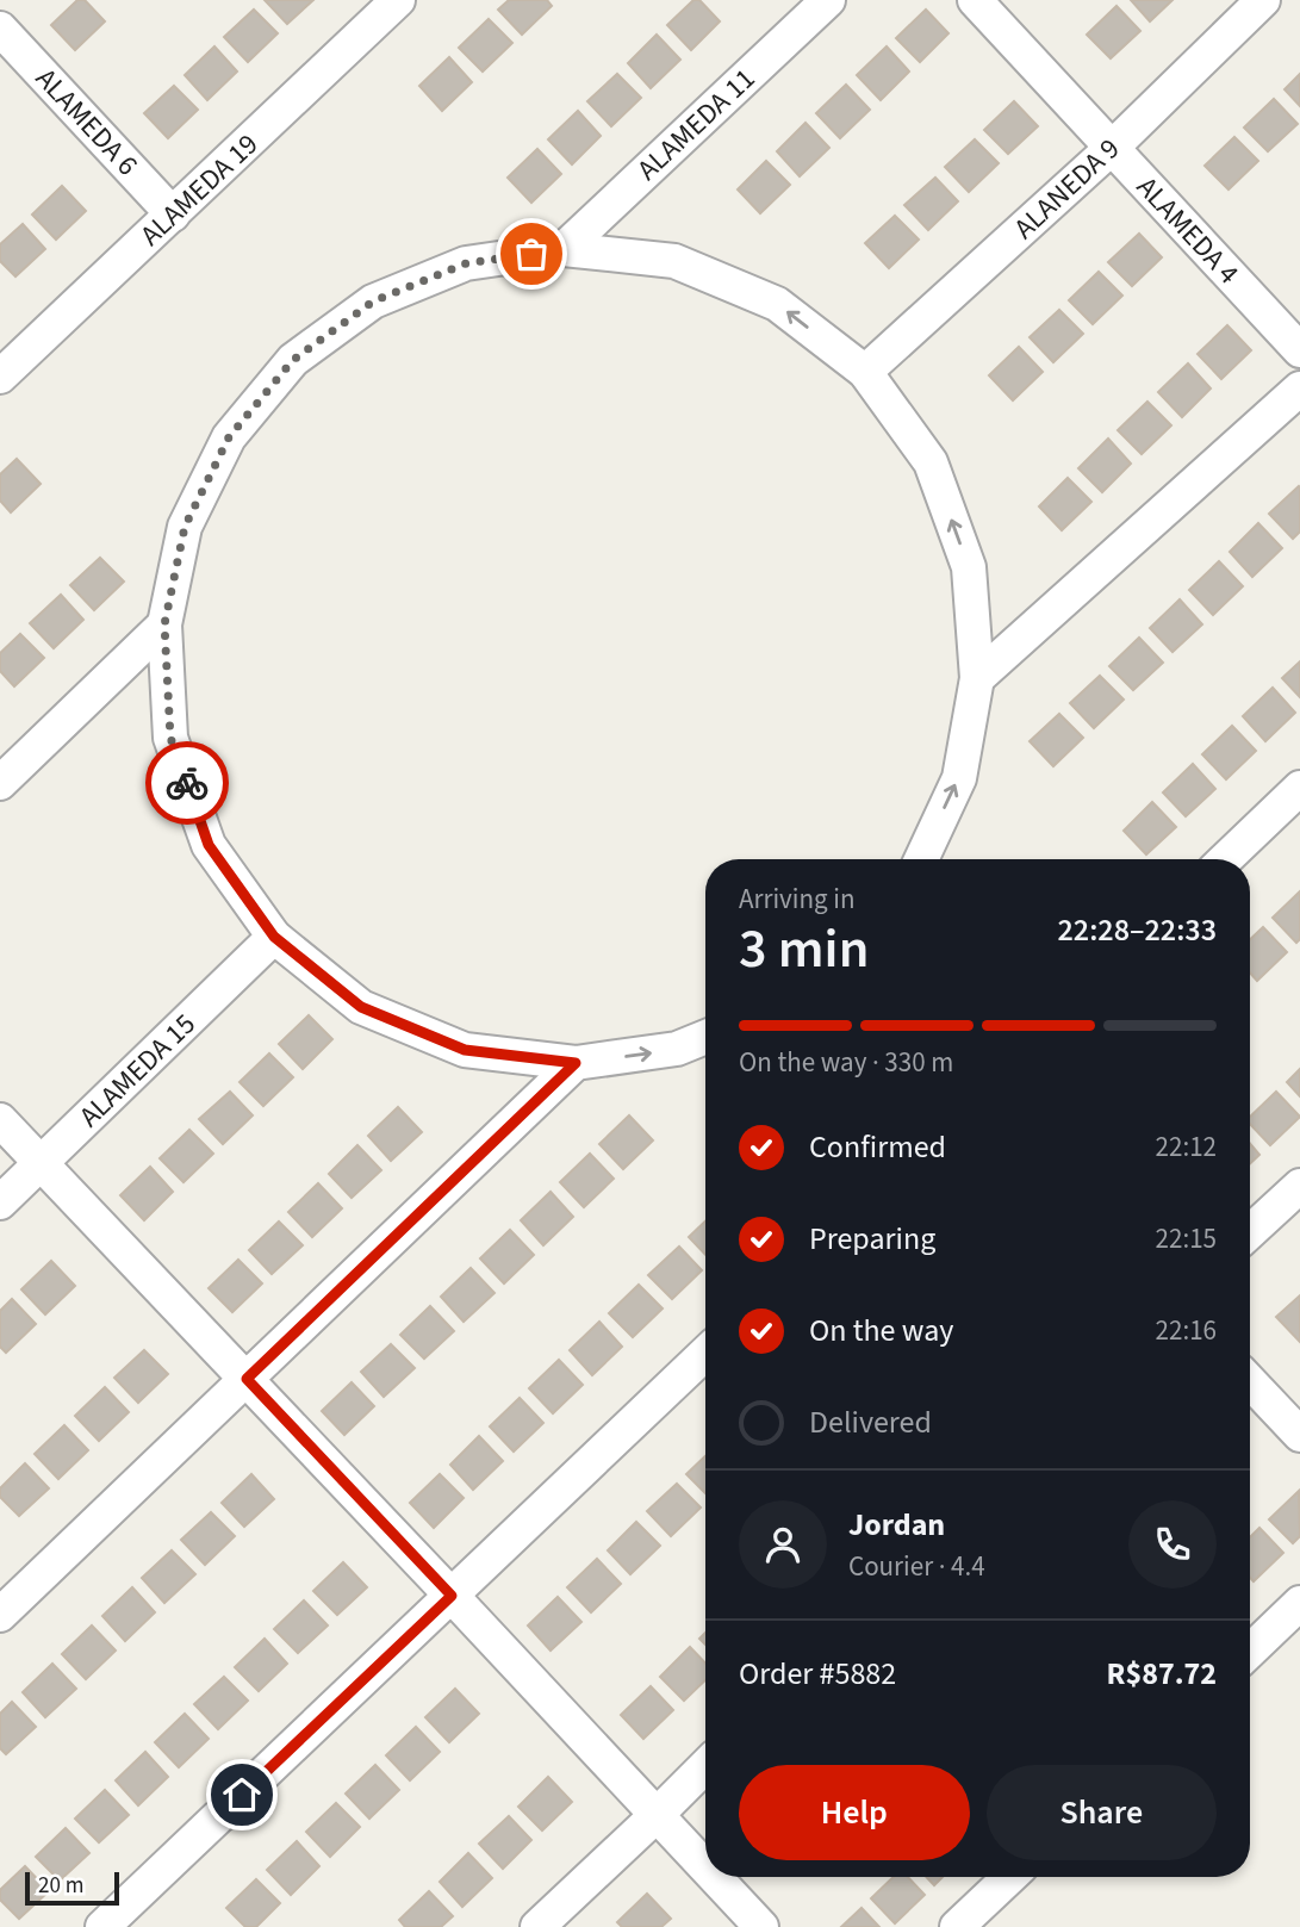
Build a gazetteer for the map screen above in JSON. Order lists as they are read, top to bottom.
{
  "streets": {
    "street": [
      "ALAMEDA 6",
      "ALAMEDA 11",
      "ALANEDA 9",
      "ALAMEDA 19",
      "ALAMEDA 4",
      "ALAMEDA 15"
    ]
  },
  "crossings": [
    ["ALAMEDA 6", "ALAMEDA 19"],
    ["ALANEDA 9", "ALAMEDA 4"]
  ],
  "scale_bar": "20 m",
  "page": {
    "heading": ["3 min", "Arriving in", "22:28–22:33"],
    "panel": [
      "Jordan",
      "Courier · 4.4",
      "Order #5882",
      "R$87.72"
    ],
    "bar": "On the way · 330 m",
    "list": [
      ["Confirmed", "22:12"],
      ["Preparing", "22:15"],
      ["On the way", "22:16"],
      "Delivered"
    ],
    "buttons": ["Help", "Share"],
    "scale": "20 m"
  }
}
